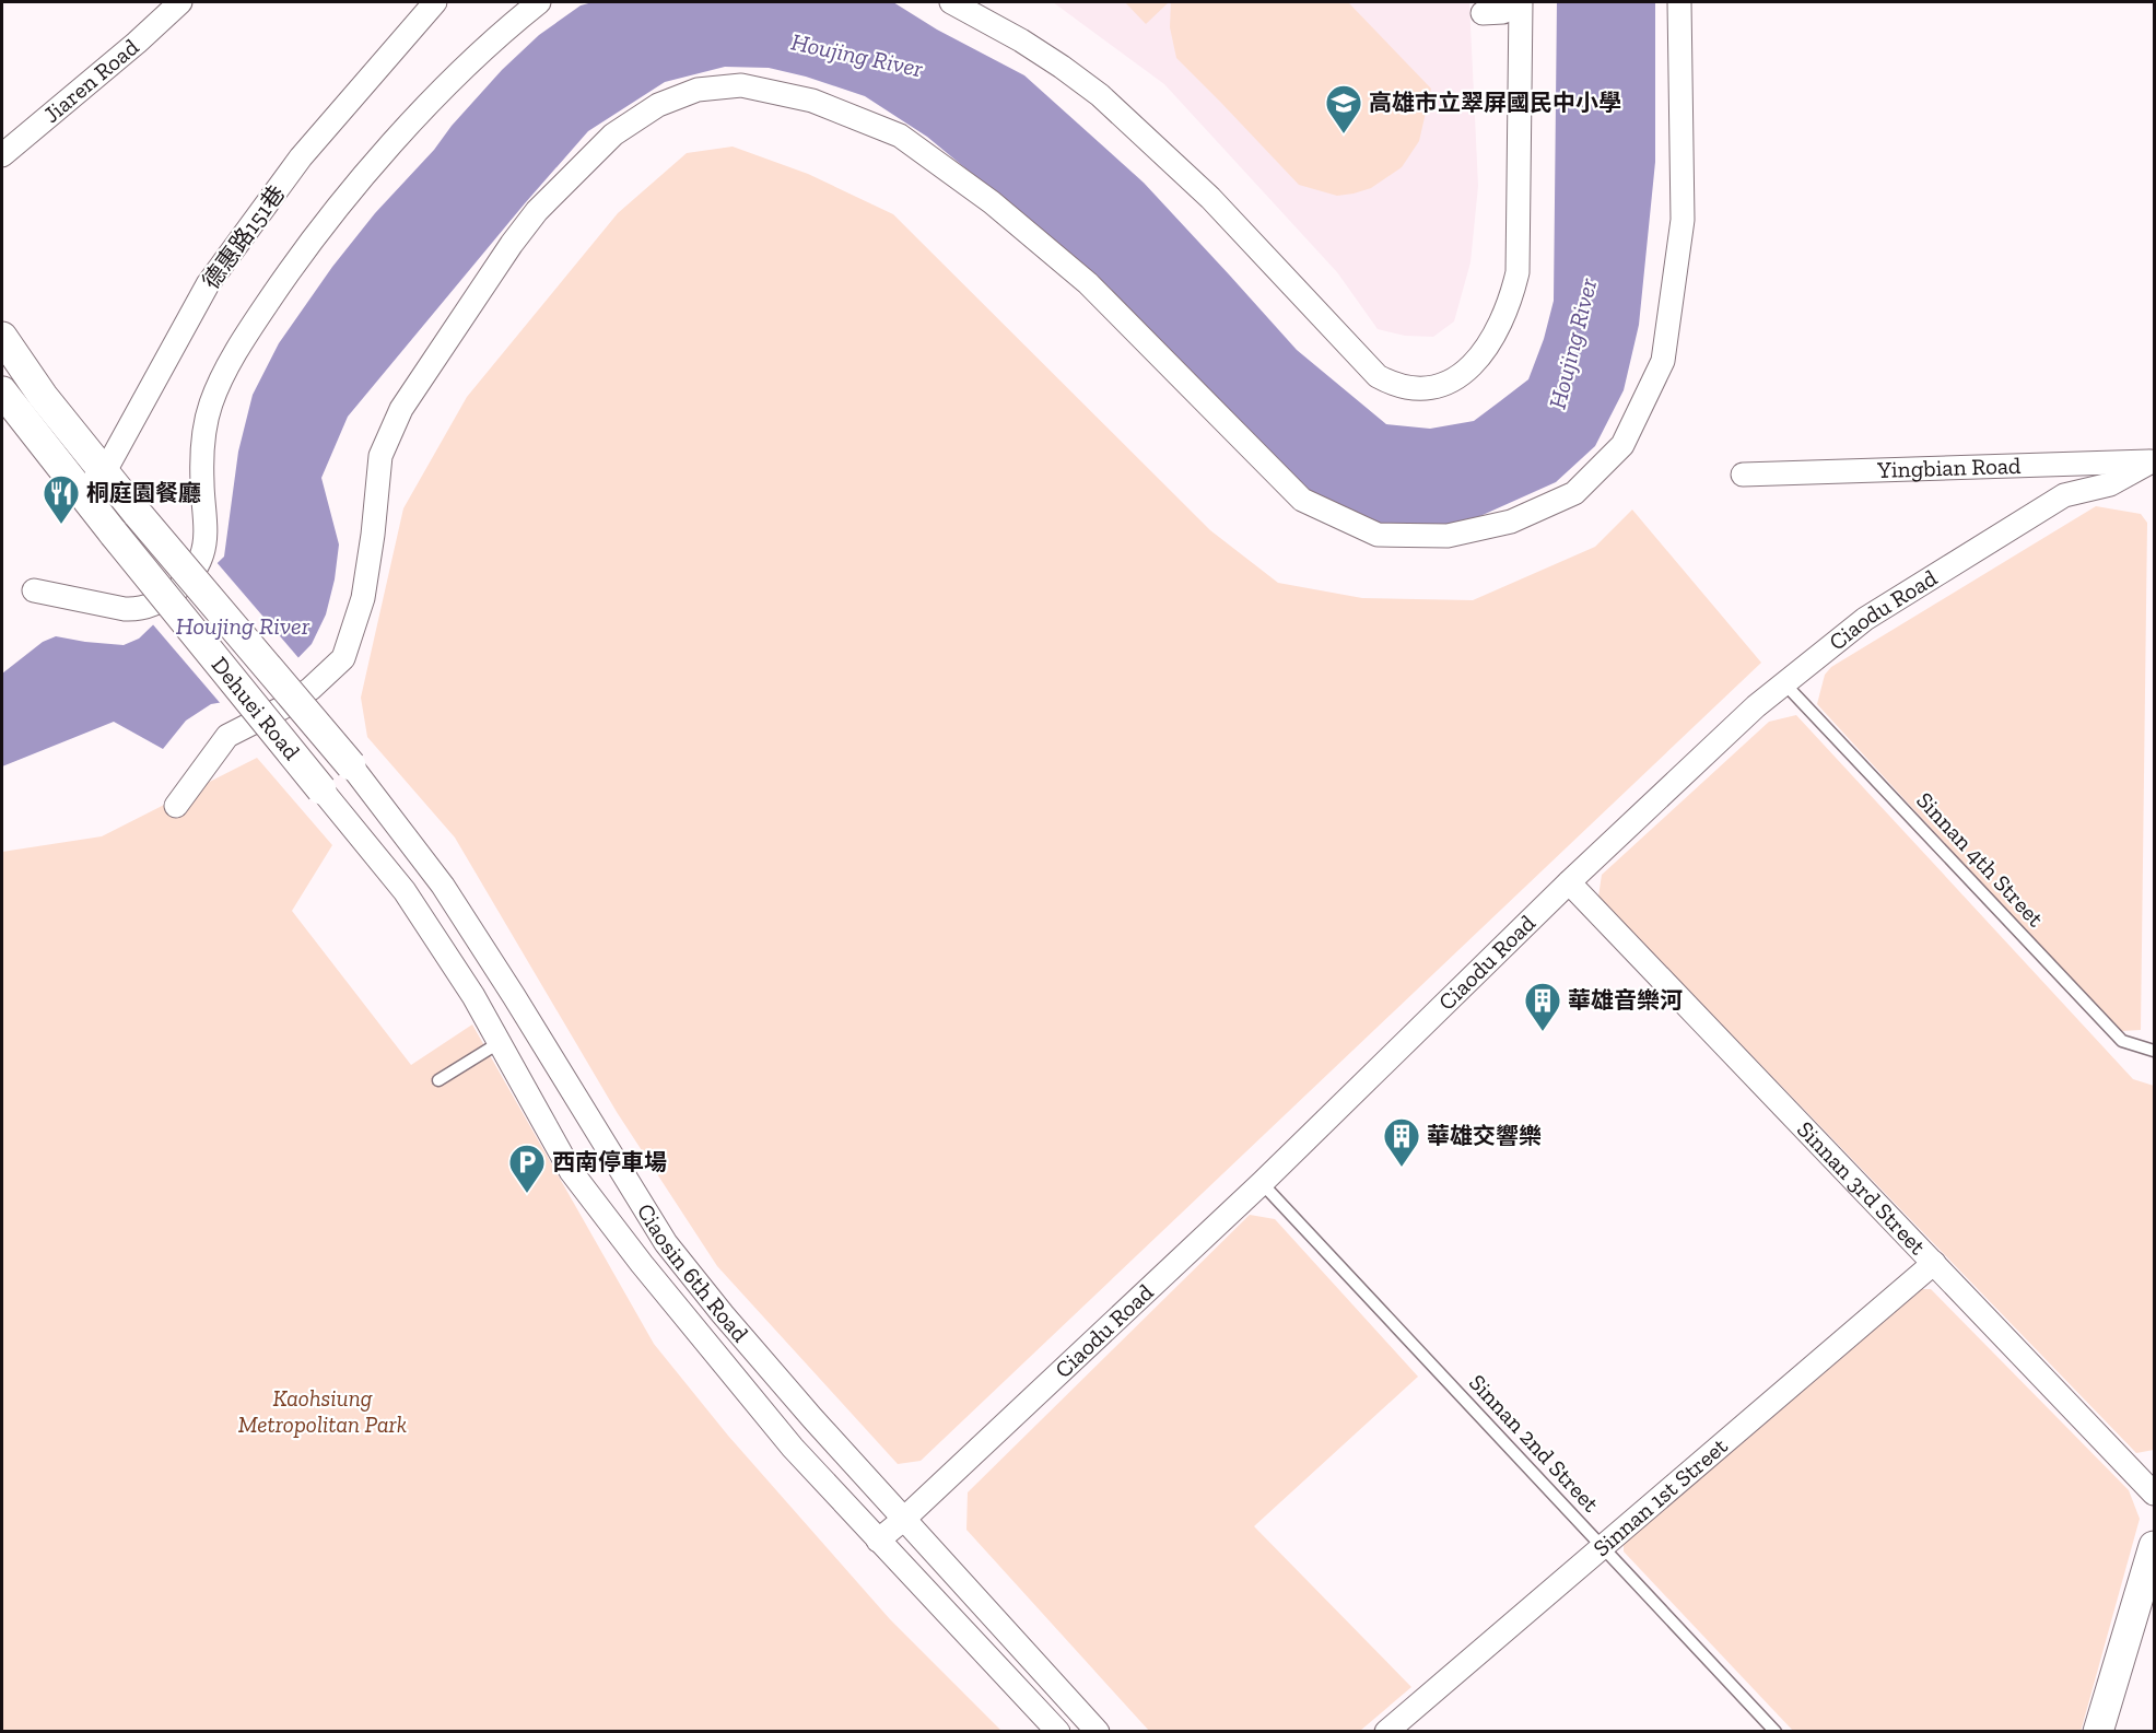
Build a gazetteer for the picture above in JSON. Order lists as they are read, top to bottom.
{
  "streets": {
    "street": [
      "Jiaren Road",
      "德惠路151巷",
      "Yingbian Road",
      "Ciaodu Road",
      "Dehuei Road",
      "Sinnan 3rd Street",
      "Ciaosin 6th Road",
      "Sinnan 1st Street"
    ],
    "lane": ["Sinnan 4th Street", "Sinnan 2nd Street"]
  },
  "crossings": [
    ["德惠路151巷", "Dehuei Road"],
    ["Yingbian Road", "Ciaodu Road"],
    ["Ciaodu Road", "Sinnan 4th Street"],
    ["Ciaodu Road", "Sinnan 3rd Street"],
    ["Ciaodu Road", "Ciaosin 6th Road"],
    ["Ciaodu Road", "Sinnan 2nd Street"],
    ["Dehuei Road", "Ciaosin 6th Road"],
    ["Sinnan 3rd Street", "Sinnan 1st Street"],
    ["Sinnan 2nd Street", "Sinnan 1st Street"]
  ],
  "water": ["Houjing River"],
  "parks": ["Kaohsiung Metropolitan Park"],
  "places": {
    "school or university": ["高雄市立翠屏國民中小學"],
    "restaurant": ["桐庭園餐廳"],
    "building": ["華雄音樂河", "華雄交響樂"],
    "parking": ["西南停車場"]
  }
}
